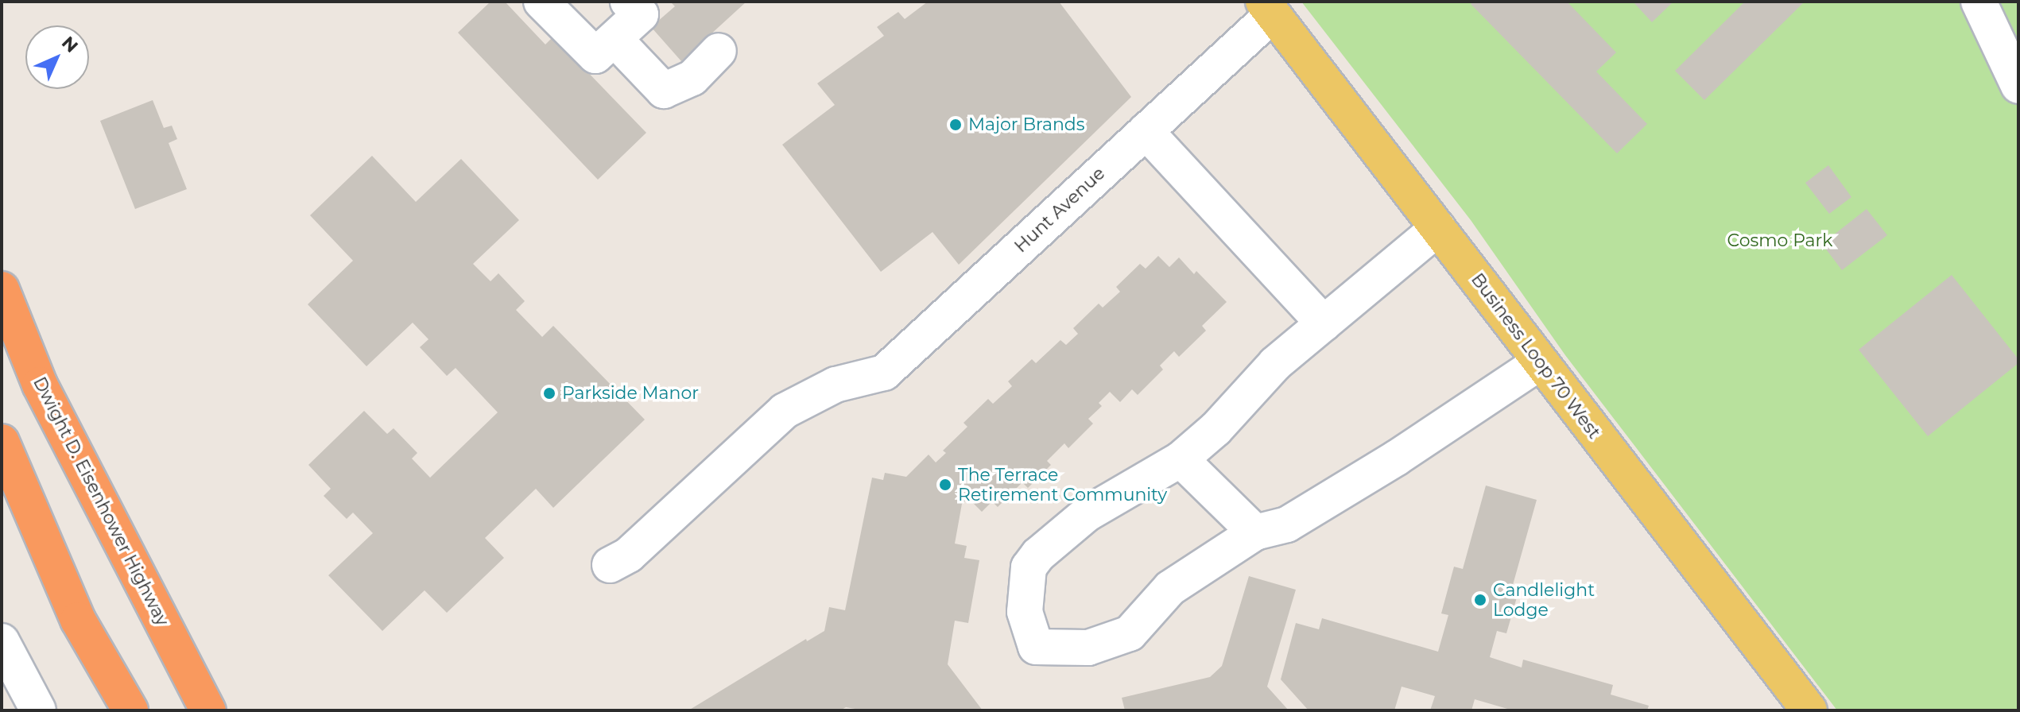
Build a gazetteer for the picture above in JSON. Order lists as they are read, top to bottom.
{
  "streets": {
    "highway": ["Dwight D. Eisenhower Highway"],
    "main road": ["Business Loop 70 West"],
    "street": ["Hunt Avenue"]
  },
  "crossings": [
    ["Hunt Avenue", "Business Loop 70 West"]
  ],
  "parks": ["Cosmo Park"],
  "places": [
    "Major Brands",
    "Parkside Manor",
    "The Terrace Retirement Community",
    "Candlelight Lodge"
  ],
  "north": "top right"
}
